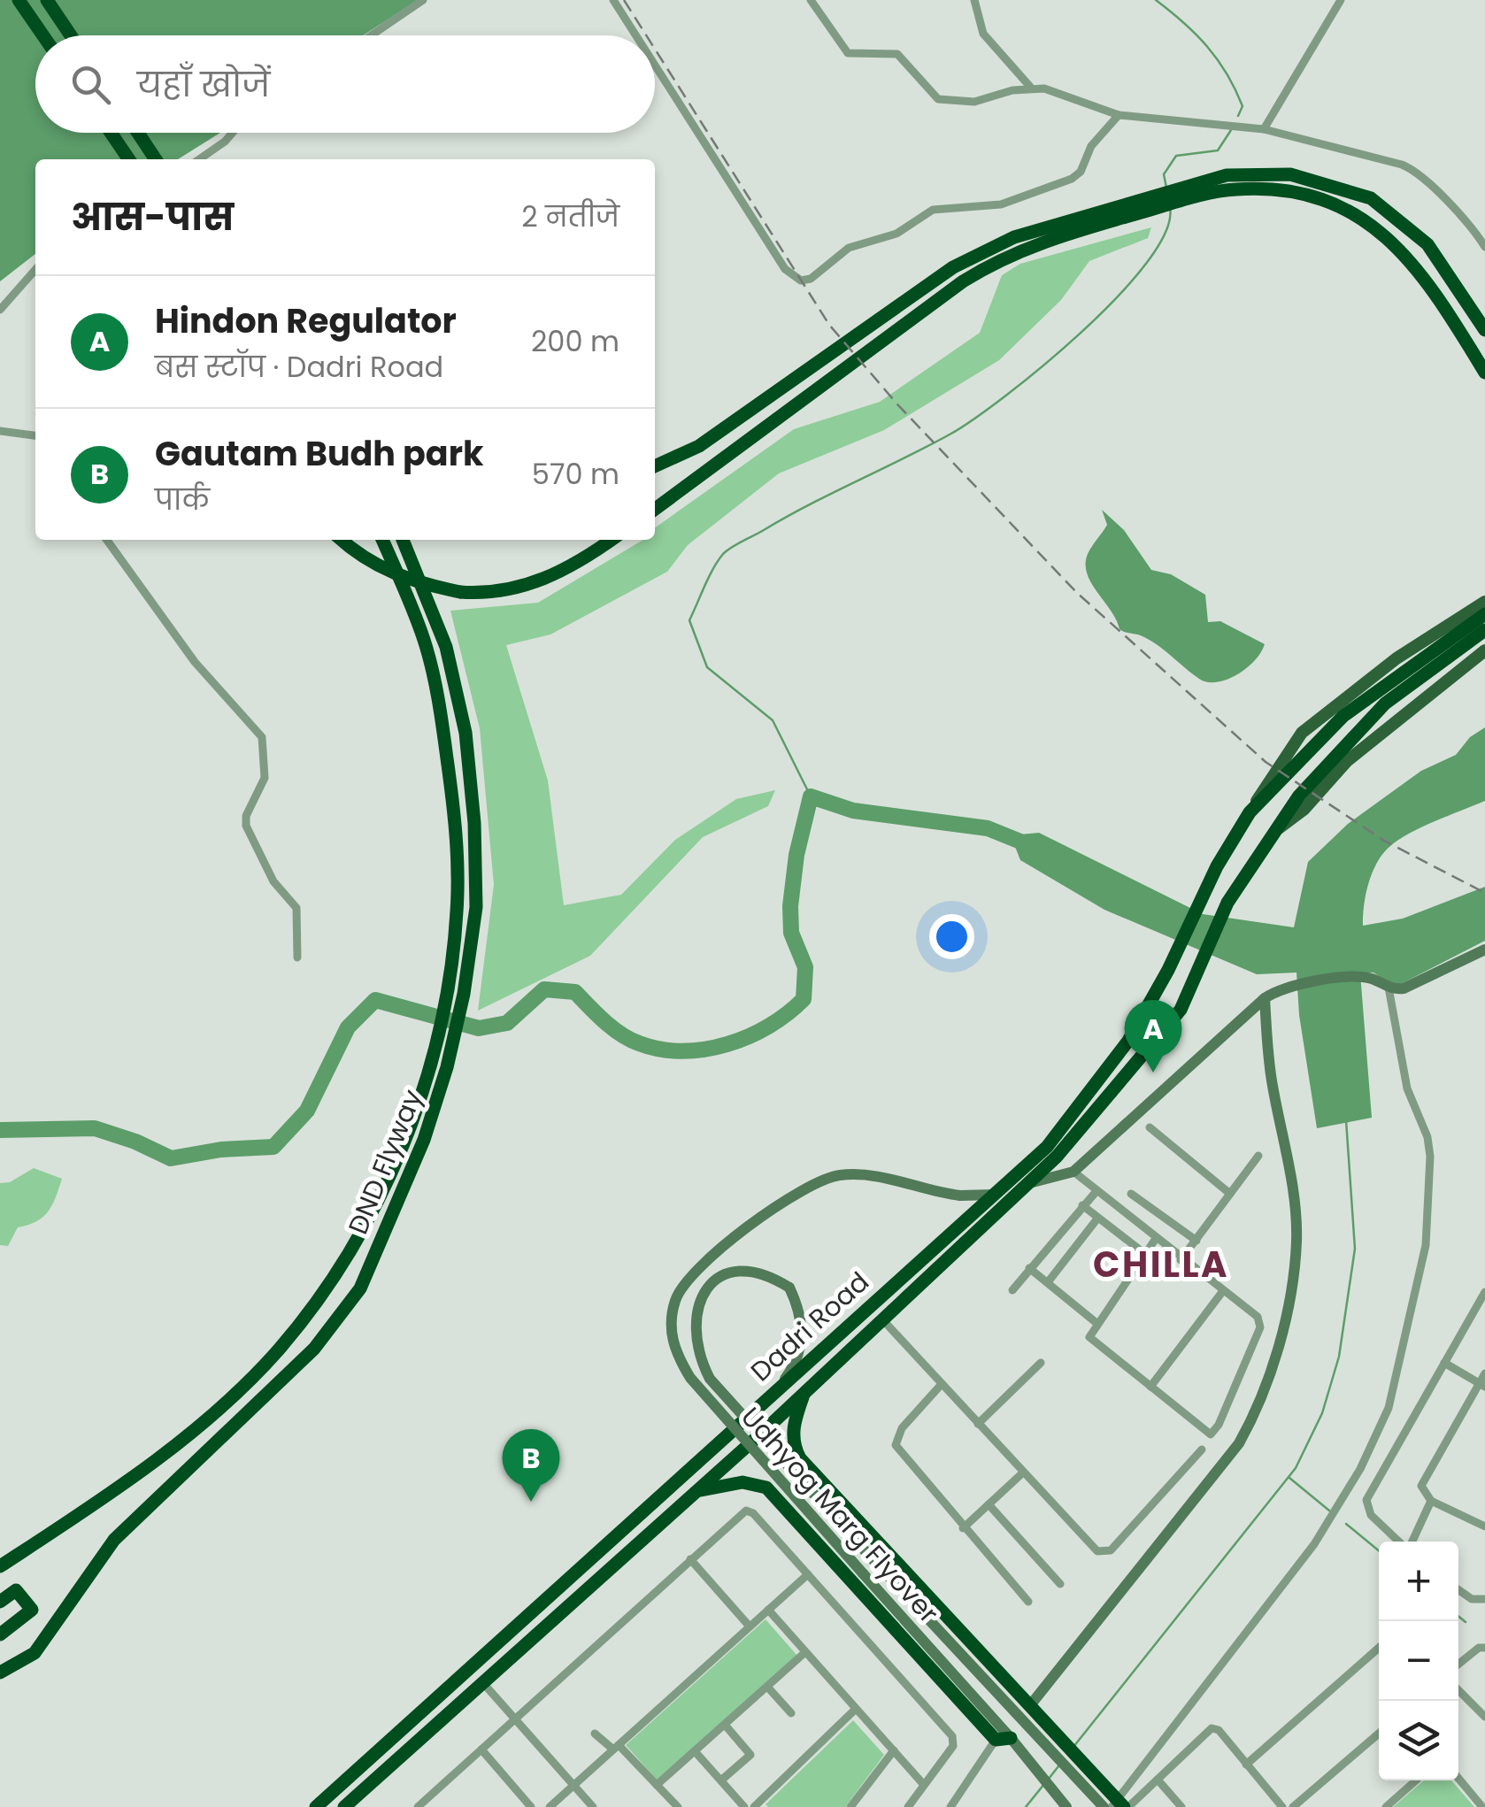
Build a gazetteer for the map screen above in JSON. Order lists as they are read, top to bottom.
{
  "streets": {
    "highway": ["DND Flyway", "Dadri Road"],
    "main road": ["Udhyog Marg Flyover"]
  },
  "crossings": [
    ["Dadri Road", "Udhyog Marg Flyover"]
  ],
  "districts": ["CHILLA"],
  "page": {
    "search": "यहाँ खोजें",
    "heading": ["आस-पास", "2 नतीजे"],
    "list": [
      {
        "mark": "A",
        "name": "Hindon Regulator",
        "note": "बस स्टॉप · Dadri Road",
        "value": "200 m"
      },
      {
        "mark": "B",
        "name": "Gautam Budh park",
        "note": "पार्क",
        "value": "570 m"
      }
    ],
    "pins": ["A", "B"],
    "map_buttons": ["+", "−"]
  }
}
